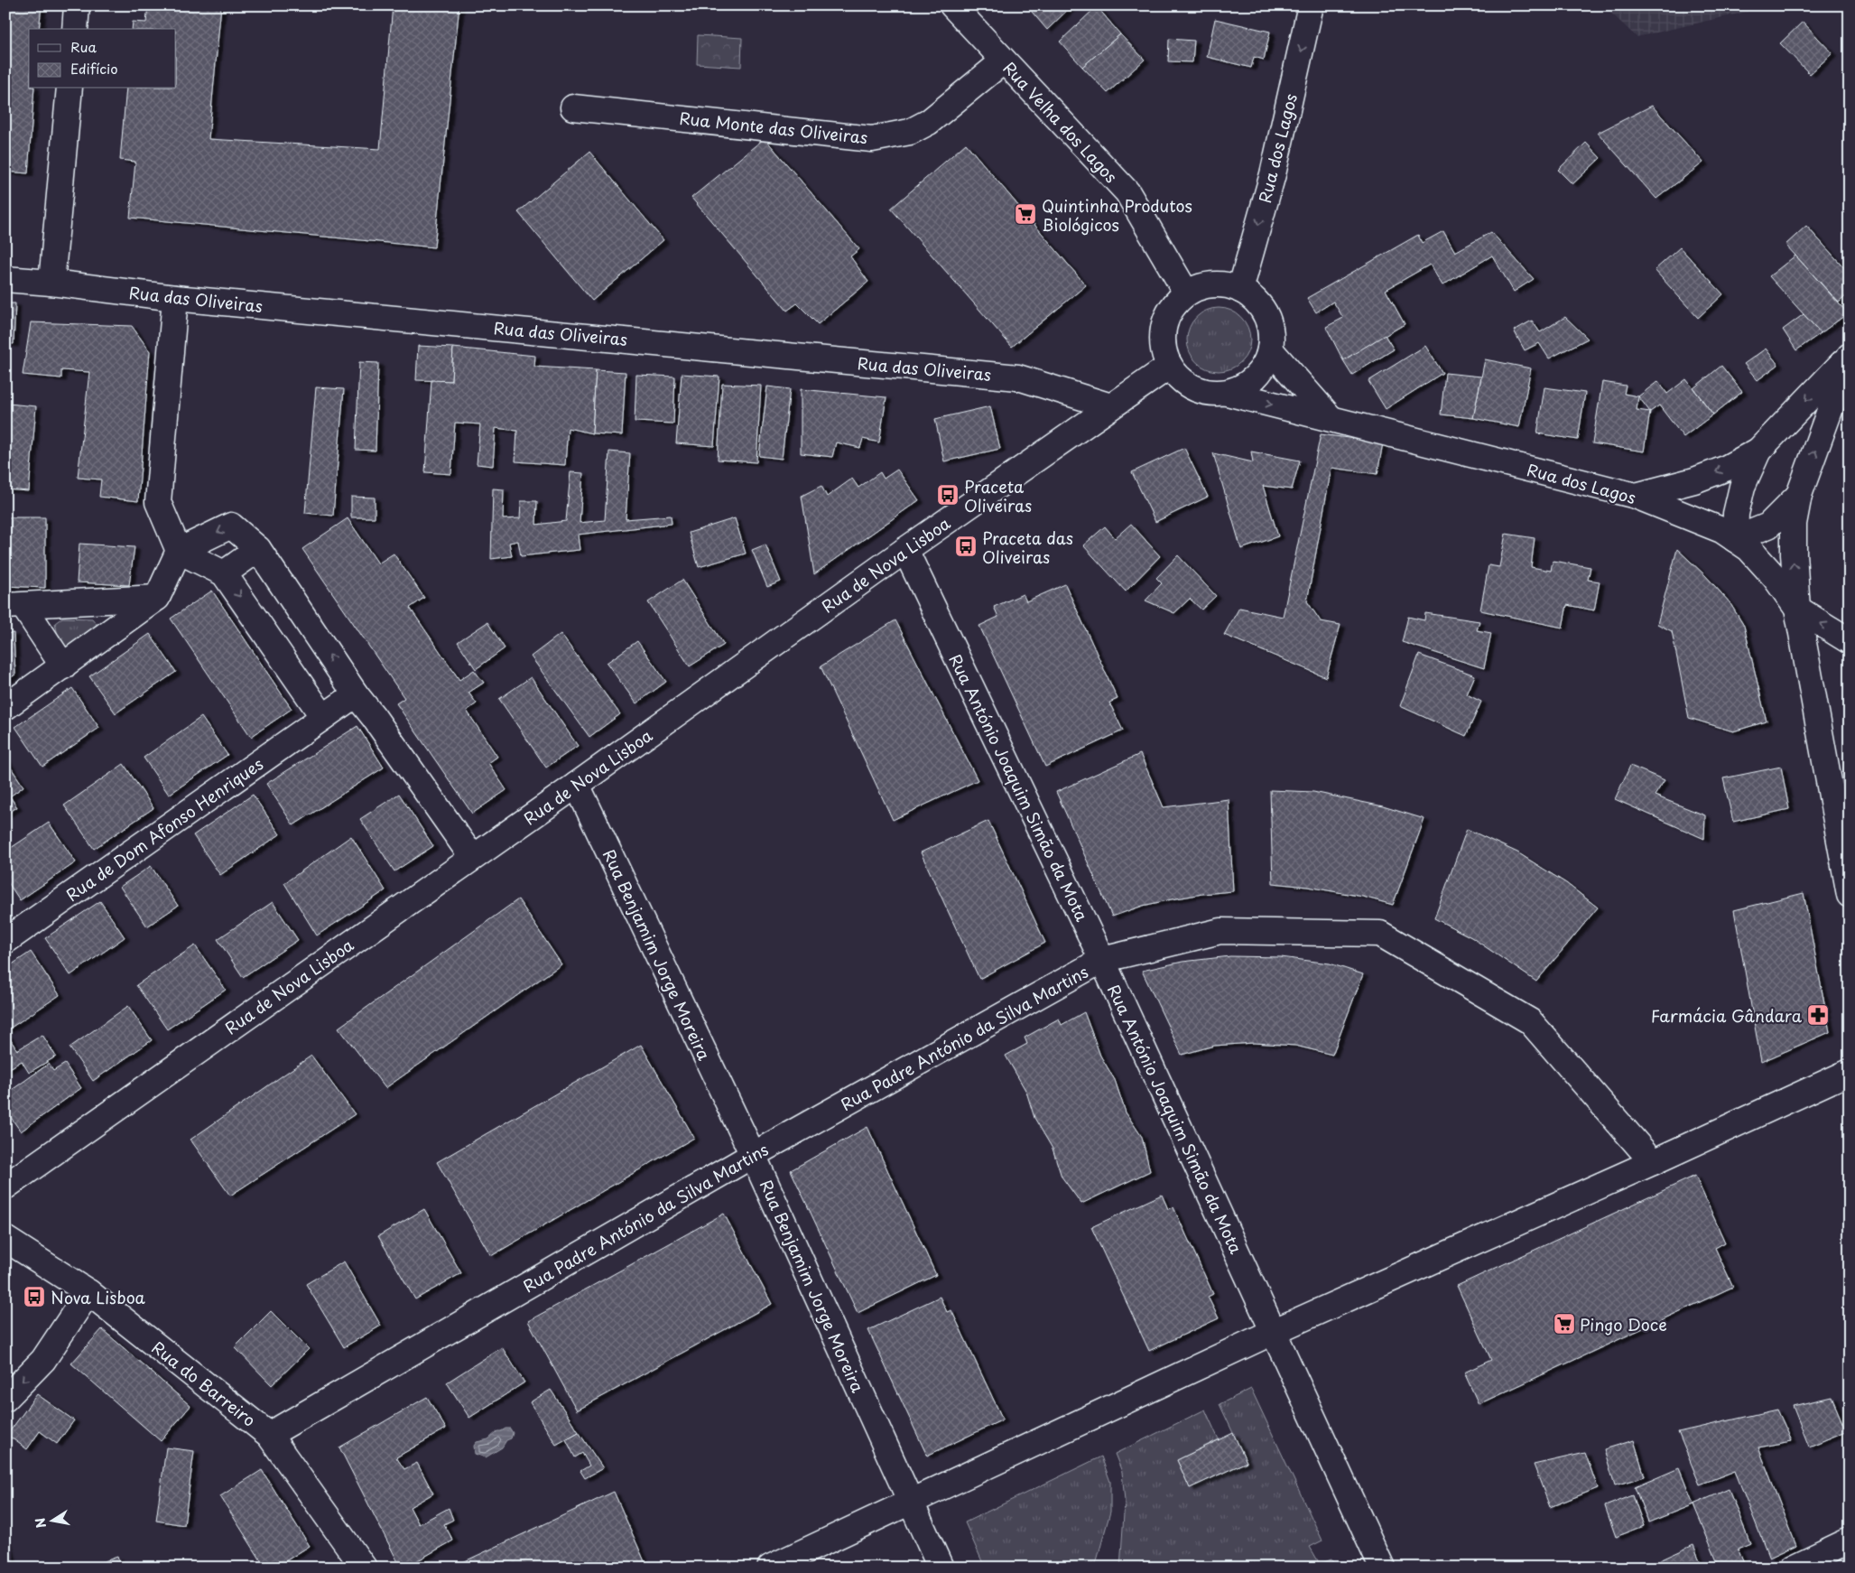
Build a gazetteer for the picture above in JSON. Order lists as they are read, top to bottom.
{
  "streets": {
    "street": [
      "Rua Velha dos Lagos",
      "Rua Monte das Oliveiras",
      "Rua dos Lagos",
      "Rua das Oliveiras",
      "Rua de Nova Lisboa",
      "Rua António Joaquim Simão da Mota",
      "Rua de Dom Afonso Henriques",
      "Rua Benjamim Jorge Moreira",
      "Rua Padre António da Silva Martins",
      "Rua do Barreiro"
    ]
  },
  "crossings": [
    ["Rua Velha dos Lagos", "Rua Monte das Oliveiras"],
    ["Rua Velha dos Lagos", "Rua dos Lagos"],
    ["Rua Velha dos Lagos", "Rua de Nova Lisboa"],
    ["Rua dos Lagos", "Rua de Nova Lisboa"],
    ["Rua das Oliveiras", "Rua de Nova Lisboa"],
    ["Rua de Nova Lisboa", "Rua António Joaquim Simão da Mota"],
    ["Rua de Nova Lisboa", "Rua Benjamim Jorge Moreira"],
    ["Rua António Joaquim Simão da Mota", "Rua Padre António da Silva Martins"],
    ["Rua Benjamim Jorge Moreira", "Rua Padre António da Silva Martins"],
    ["Rua Padre António da Silva Martins", "Rua do Barreiro"]
  ],
  "places": {
    "supermarket": ["Quintinha Produtos Biológicos", "Pingo Doce"],
    "bus stop": ["Praceta Oliveiras", "Praceta das Oliveiras", "Nova Lisboa"],
    "pharmacy": ["Farmácia Gândara"]
  },
  "legend": ["Rua", "Edifício"],
  "north": "left"
}
